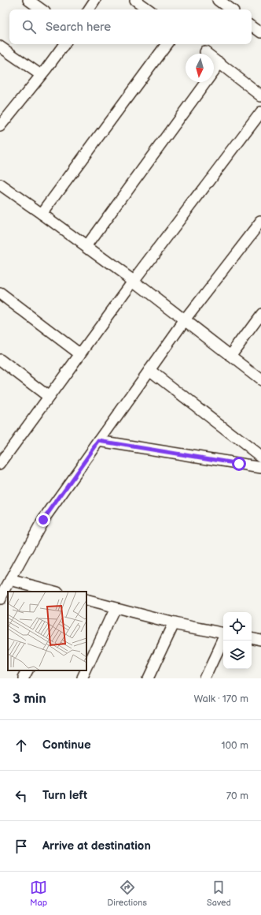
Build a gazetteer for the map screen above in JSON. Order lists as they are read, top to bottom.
{
  "north": "bottom",
  "page": {
    "search": "Search here",
    "heading": ["3 min", "Walk · 170 m"],
    "list": [
      ["Continue", "100 m"],
      ["Turn left", "70 m"],
      "Arrive at destination"
    ],
    "nav": ["Map", "Directions", "Saved"]
  }
}
